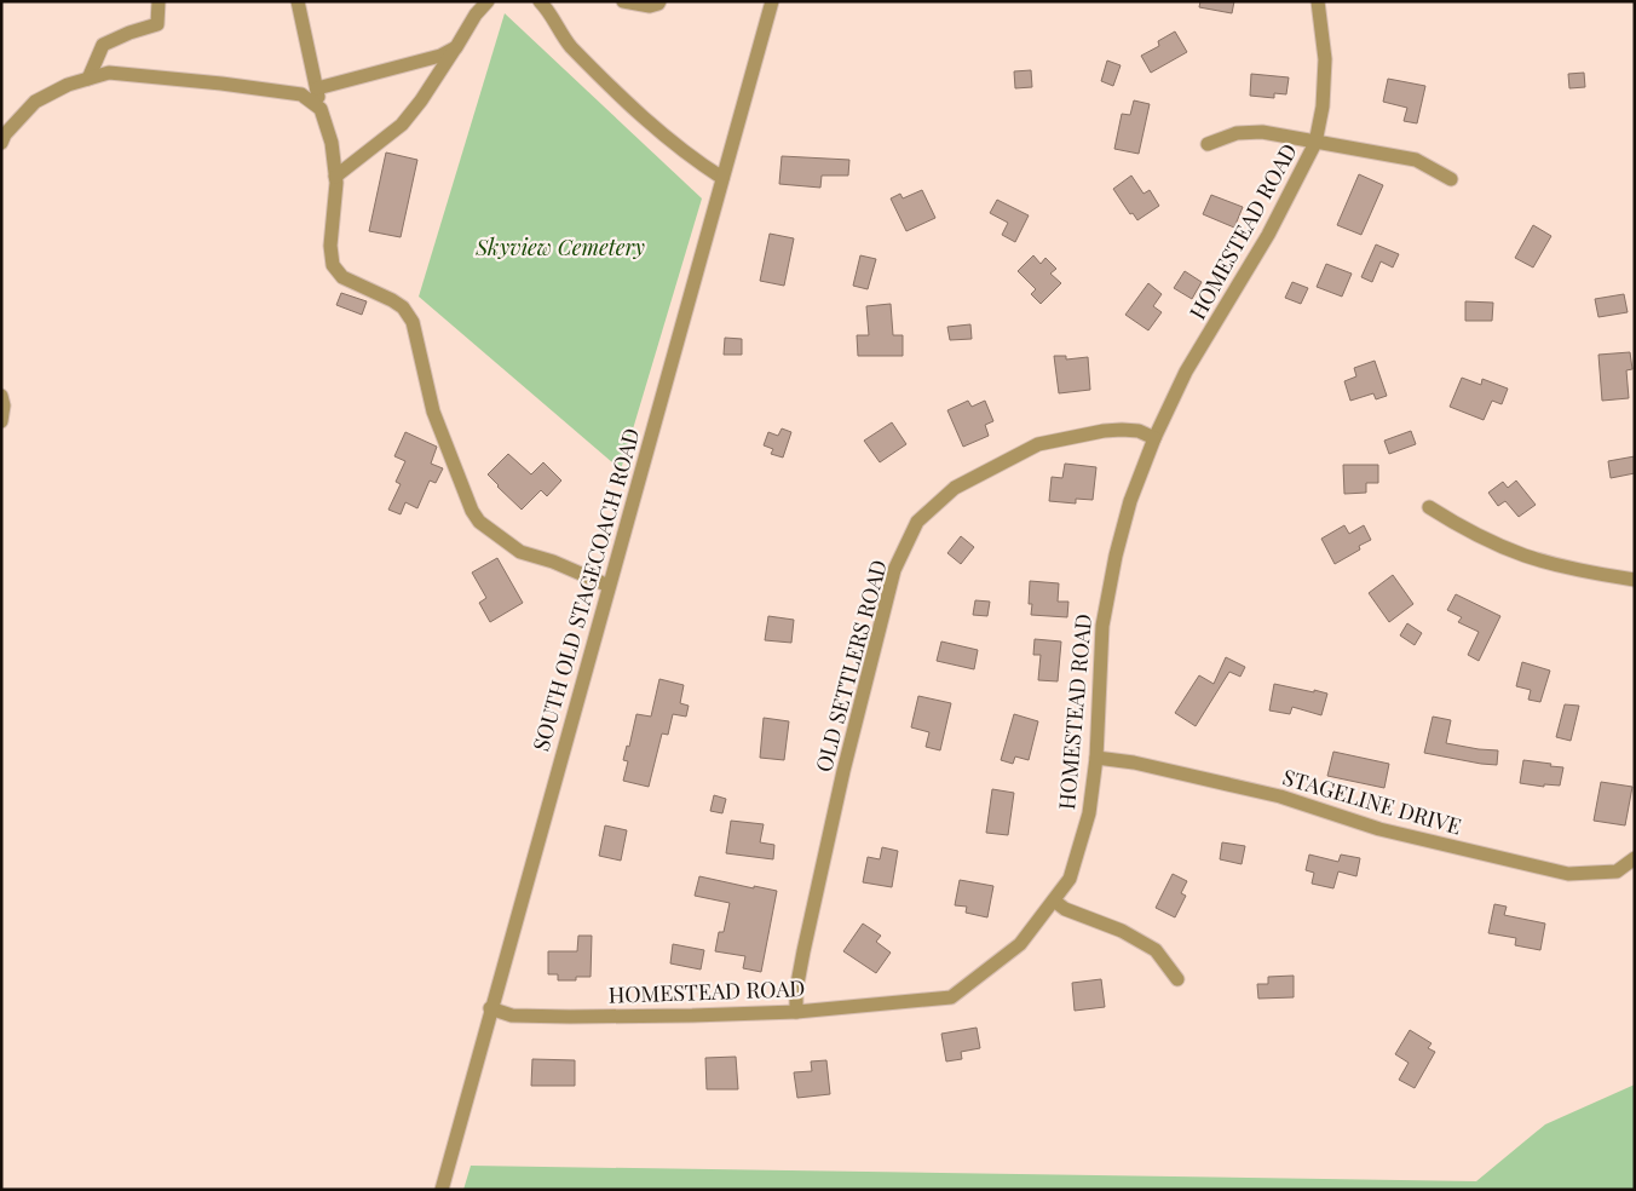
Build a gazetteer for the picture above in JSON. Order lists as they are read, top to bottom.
{
  "streets": {
    "street": [
      "HOMESTEAD ROAD",
      "SOUTH OLD STAGECOACH ROAD",
      "OLD SETTLERS ROAD",
      "STAGELINE DRIVE"
    ]
  },
  "crossings": [
    ["HOMESTEAD ROAD", "SOUTH OLD STAGECOACH ROAD"],
    ["HOMESTEAD ROAD", "OLD SETTLERS ROAD"],
    ["HOMESTEAD ROAD", "STAGELINE DRIVE"]
  ],
  "parks": ["Skyview Cemetery"]
}
